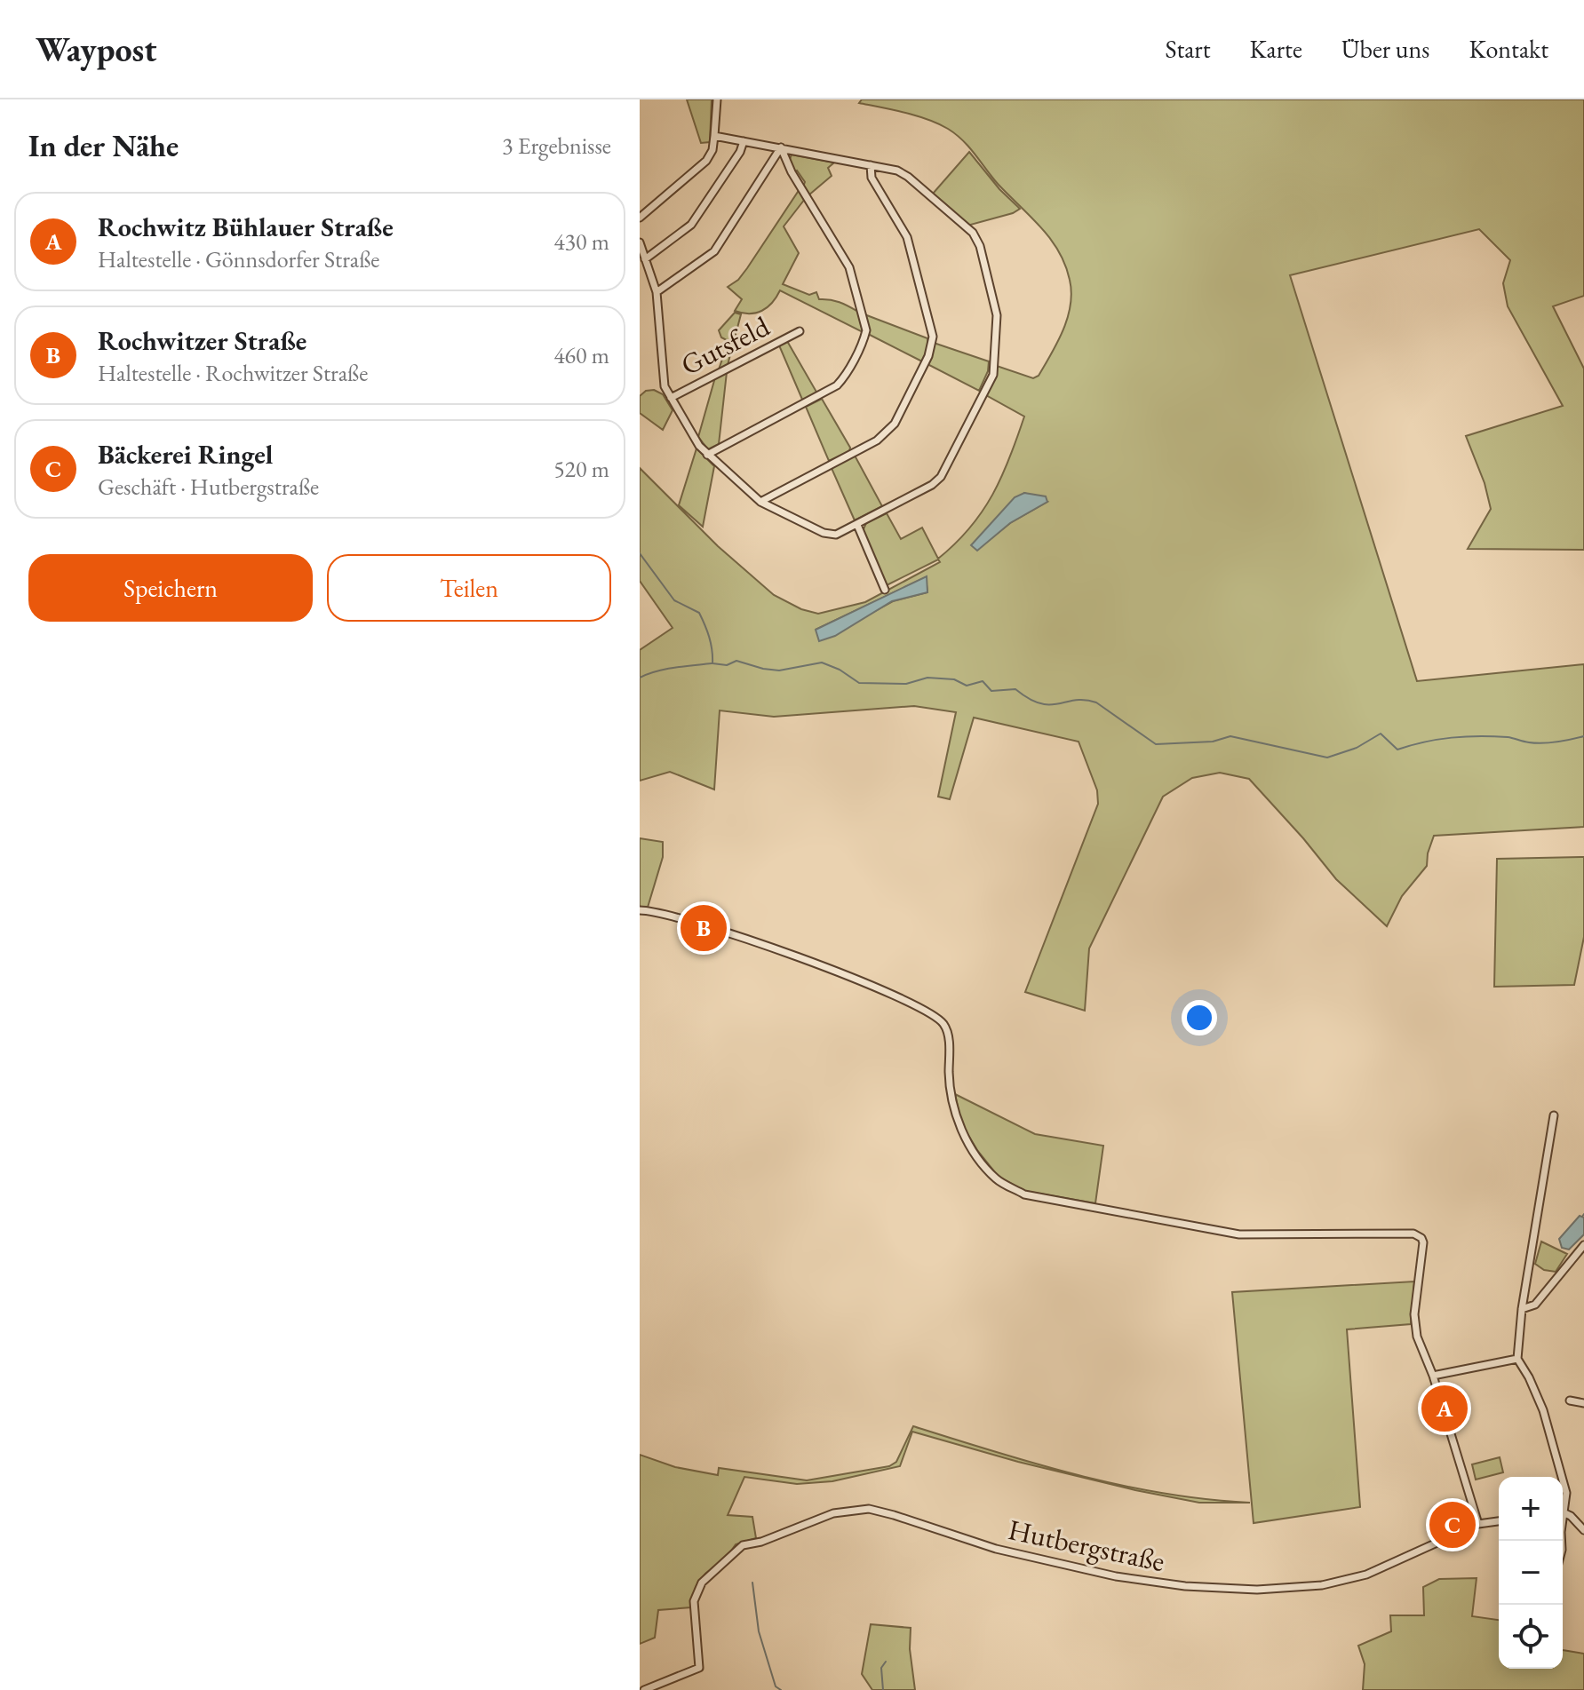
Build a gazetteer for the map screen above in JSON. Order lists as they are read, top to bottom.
{
  "streets": {
    "street": ["Gutsfeld", "Hutbergstraße"]
  },
  "page": {
    "header": "Waypost",
    "nav": [
      "Start",
      "Karte",
      "Über uns",
      "Kontakt"
    ],
    "heading": ["In der Nähe", "3 Ergebnisse"],
    "list": [
      {
        "mark": "A",
        "name": "Rochwitz Bühlauer Straße",
        "note": "Haltestelle · Gönnsdorfer Straße",
        "value": "430 m"
      },
      {
        "mark": "B",
        "name": "Rochwitzer Straße",
        "note": "Haltestelle · Rochwitzer Straße",
        "value": "460 m"
      },
      {
        "mark": "C",
        "name": "Bäckerei Ringel",
        "note": "Geschäft · Hutbergstraße",
        "value": "520 m"
      }
    ],
    "buttons": ["Speichern", "Teilen"],
    "pins": ["B", "A", "C"],
    "map_buttons": ["+", "−"]
  }
}
